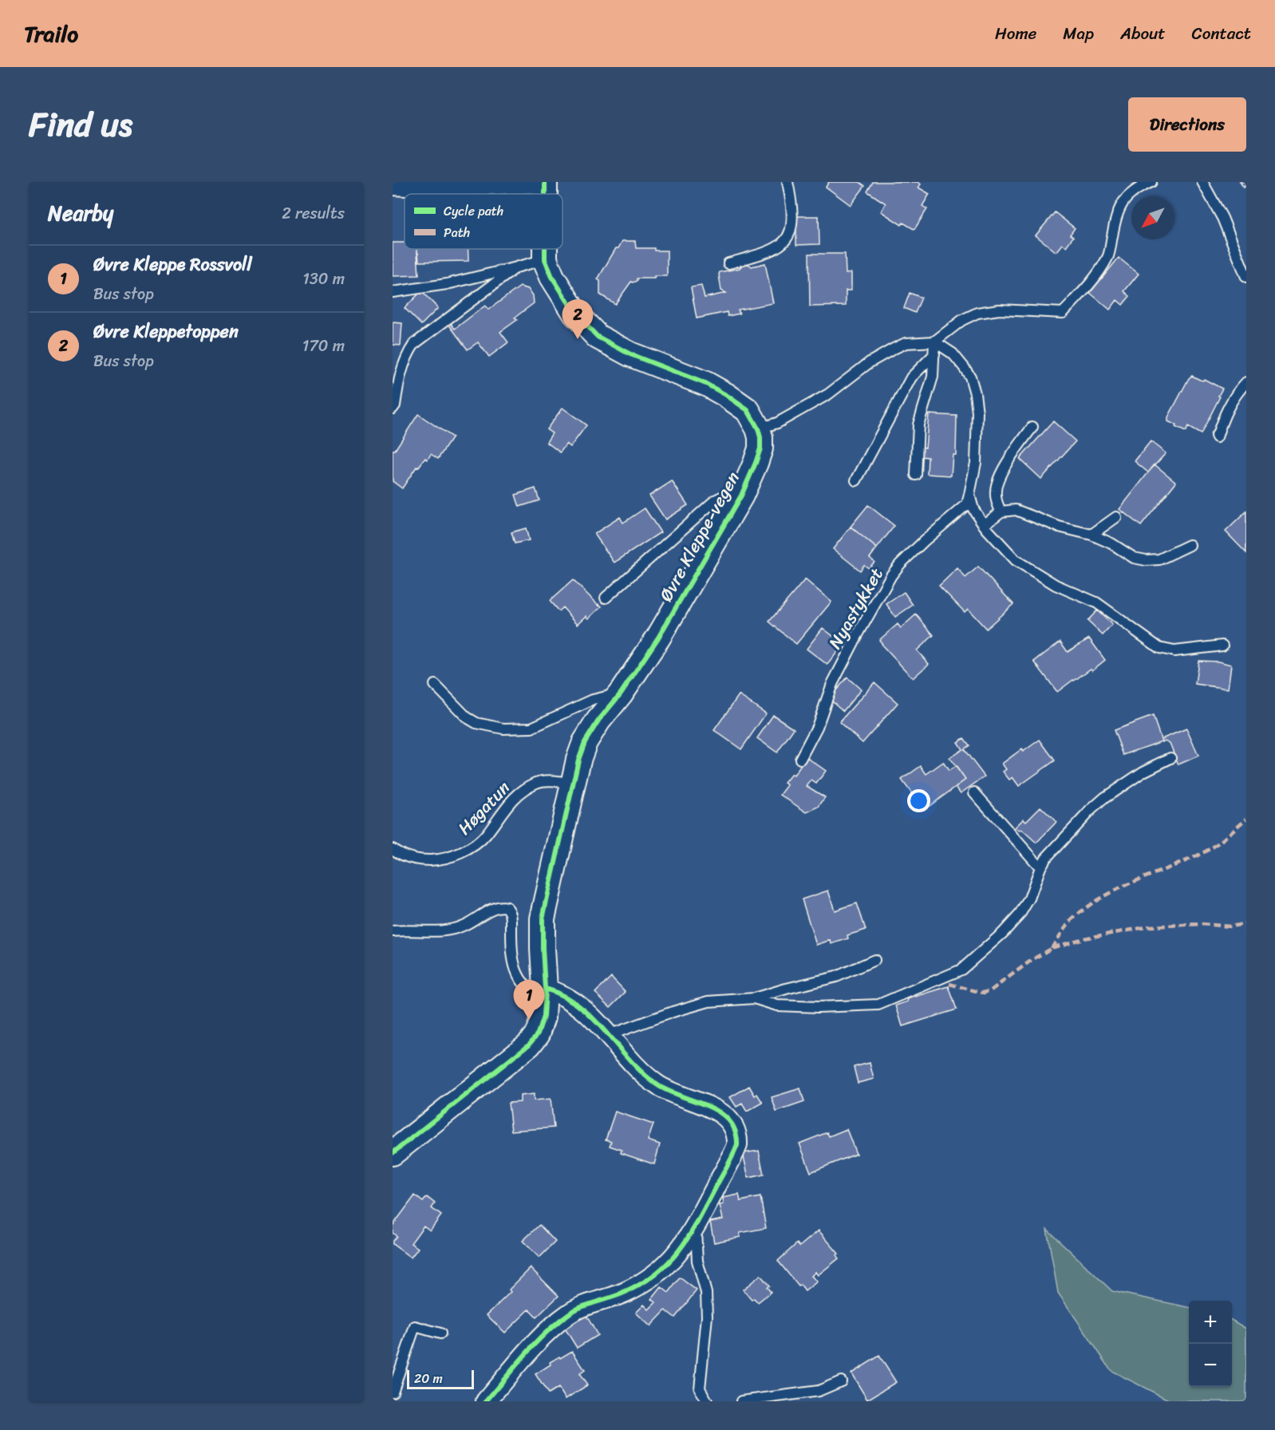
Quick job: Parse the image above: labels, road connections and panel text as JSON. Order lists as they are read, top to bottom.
{
  "streets": {
    "street": ["Øvre Kleppe-vegen"],
    "lane": ["Nyastykket", "Høgatun"]
  },
  "crossings": [
    ["Øvre Kleppe-vegen", "Høgatun"]
  ],
  "legend": ["Cycle path", "Path"],
  "scale_bar": "20 m",
  "north": "bottom left",
  "page": {
    "header": "Trailo",
    "nav": [
      "Home",
      "Map",
      "About",
      "Contact"
    ],
    "title": "Find us",
    "buttons": "Directions",
    "heading": ["Nearby", "2 results"],
    "list": [
      {
        "mark": "1",
        "name": "Øvre Kleppe Rossvoll",
        "note": "Bus stop",
        "value": "130 m"
      },
      {
        "mark": "2",
        "name": "Øvre Kleppetoppen",
        "note": "Bus stop",
        "value": "170 m"
      }
    ],
    "pins": ["2", "1"],
    "map_buttons": ["+", "−"],
    "scale": "20 m"
  }
}
